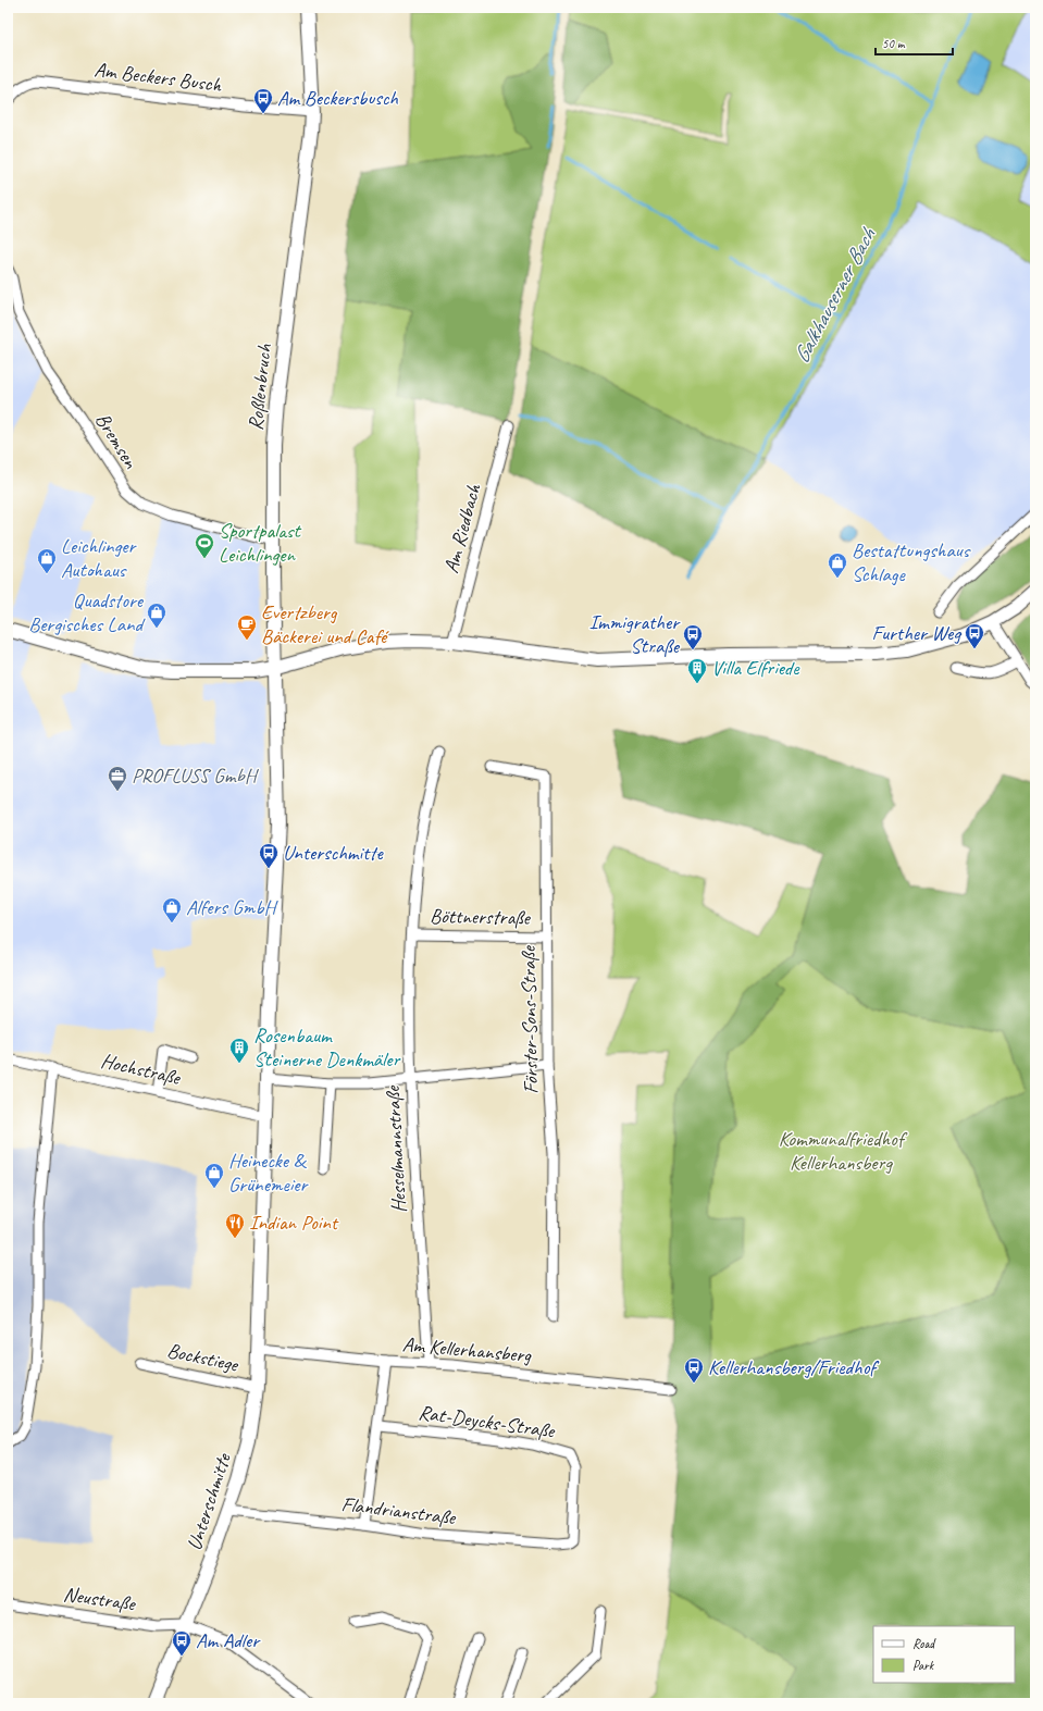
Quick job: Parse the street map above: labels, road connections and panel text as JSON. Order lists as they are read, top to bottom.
{
  "streets": {
    "main road": ["Roßlenbruch", "Unterschmitte"],
    "street": [
      "Am Beckers Busch",
      "Bremsen",
      "Am Riedbach",
      "Böttnerstraße",
      "Förster-Sons-Straße",
      "Hochstraße",
      "Hesselmannstraße",
      "Am Kellerhansberg",
      "Bockstiege",
      "Rat-Deycks-Straße",
      "Flandrianstraße",
      "Neustraße"
    ]
  },
  "crossings": [
    ["Am Beckers Busch", "Roßlenbruch"],
    ["Roßlenbruch", "Bremsen"],
    ["Böttnerstraße", "Förster-Sons-Straße"],
    ["Böttnerstraße", "Hesselmannstraße"],
    ["Hesselmannstraße", "Am Kellerhansberg"],
    ["Bockstiege", "Unterschmitte"],
    ["Rat-Deycks-Straße", "Flandrianstraße"],
    ["Unterschmitte", "Flandrianstraße"],
    ["Unterschmitte", "Neustraße"]
  ],
  "water": ["Galkhauserner Bach"],
  "parks": ["Kommunalfriedhof Kellerhansberg"],
  "places": {
    "bus stop": [
      "Am Beckersbusch",
      "Further Weg",
      "Immigrather Straße",
      "Unterschmitte",
      "Kellerhansberg/Friedhof",
      "Am Adler"
    ],
    "sports": ["Sportpalast Leichlingen"],
    "shop": [
      "Leichlinger Autohaus",
      "Bestattungshaus Schlage",
      "Quadstore Bergisches Land",
      "Alfers GmbH",
      "Heinecke & Grünemeier"
    ],
    "cafe": ["Evertzberg Bäckerei und Café"],
    "building": ["Villa Elfriede", "Rosenbaum Steinerne Denkmäler"],
    "office": ["PROFLUSS GmbH"],
    "restaurant": ["Indian Point"]
  },
  "legend": ["Road", "Park"],
  "scale_bar": "50 m"
}
